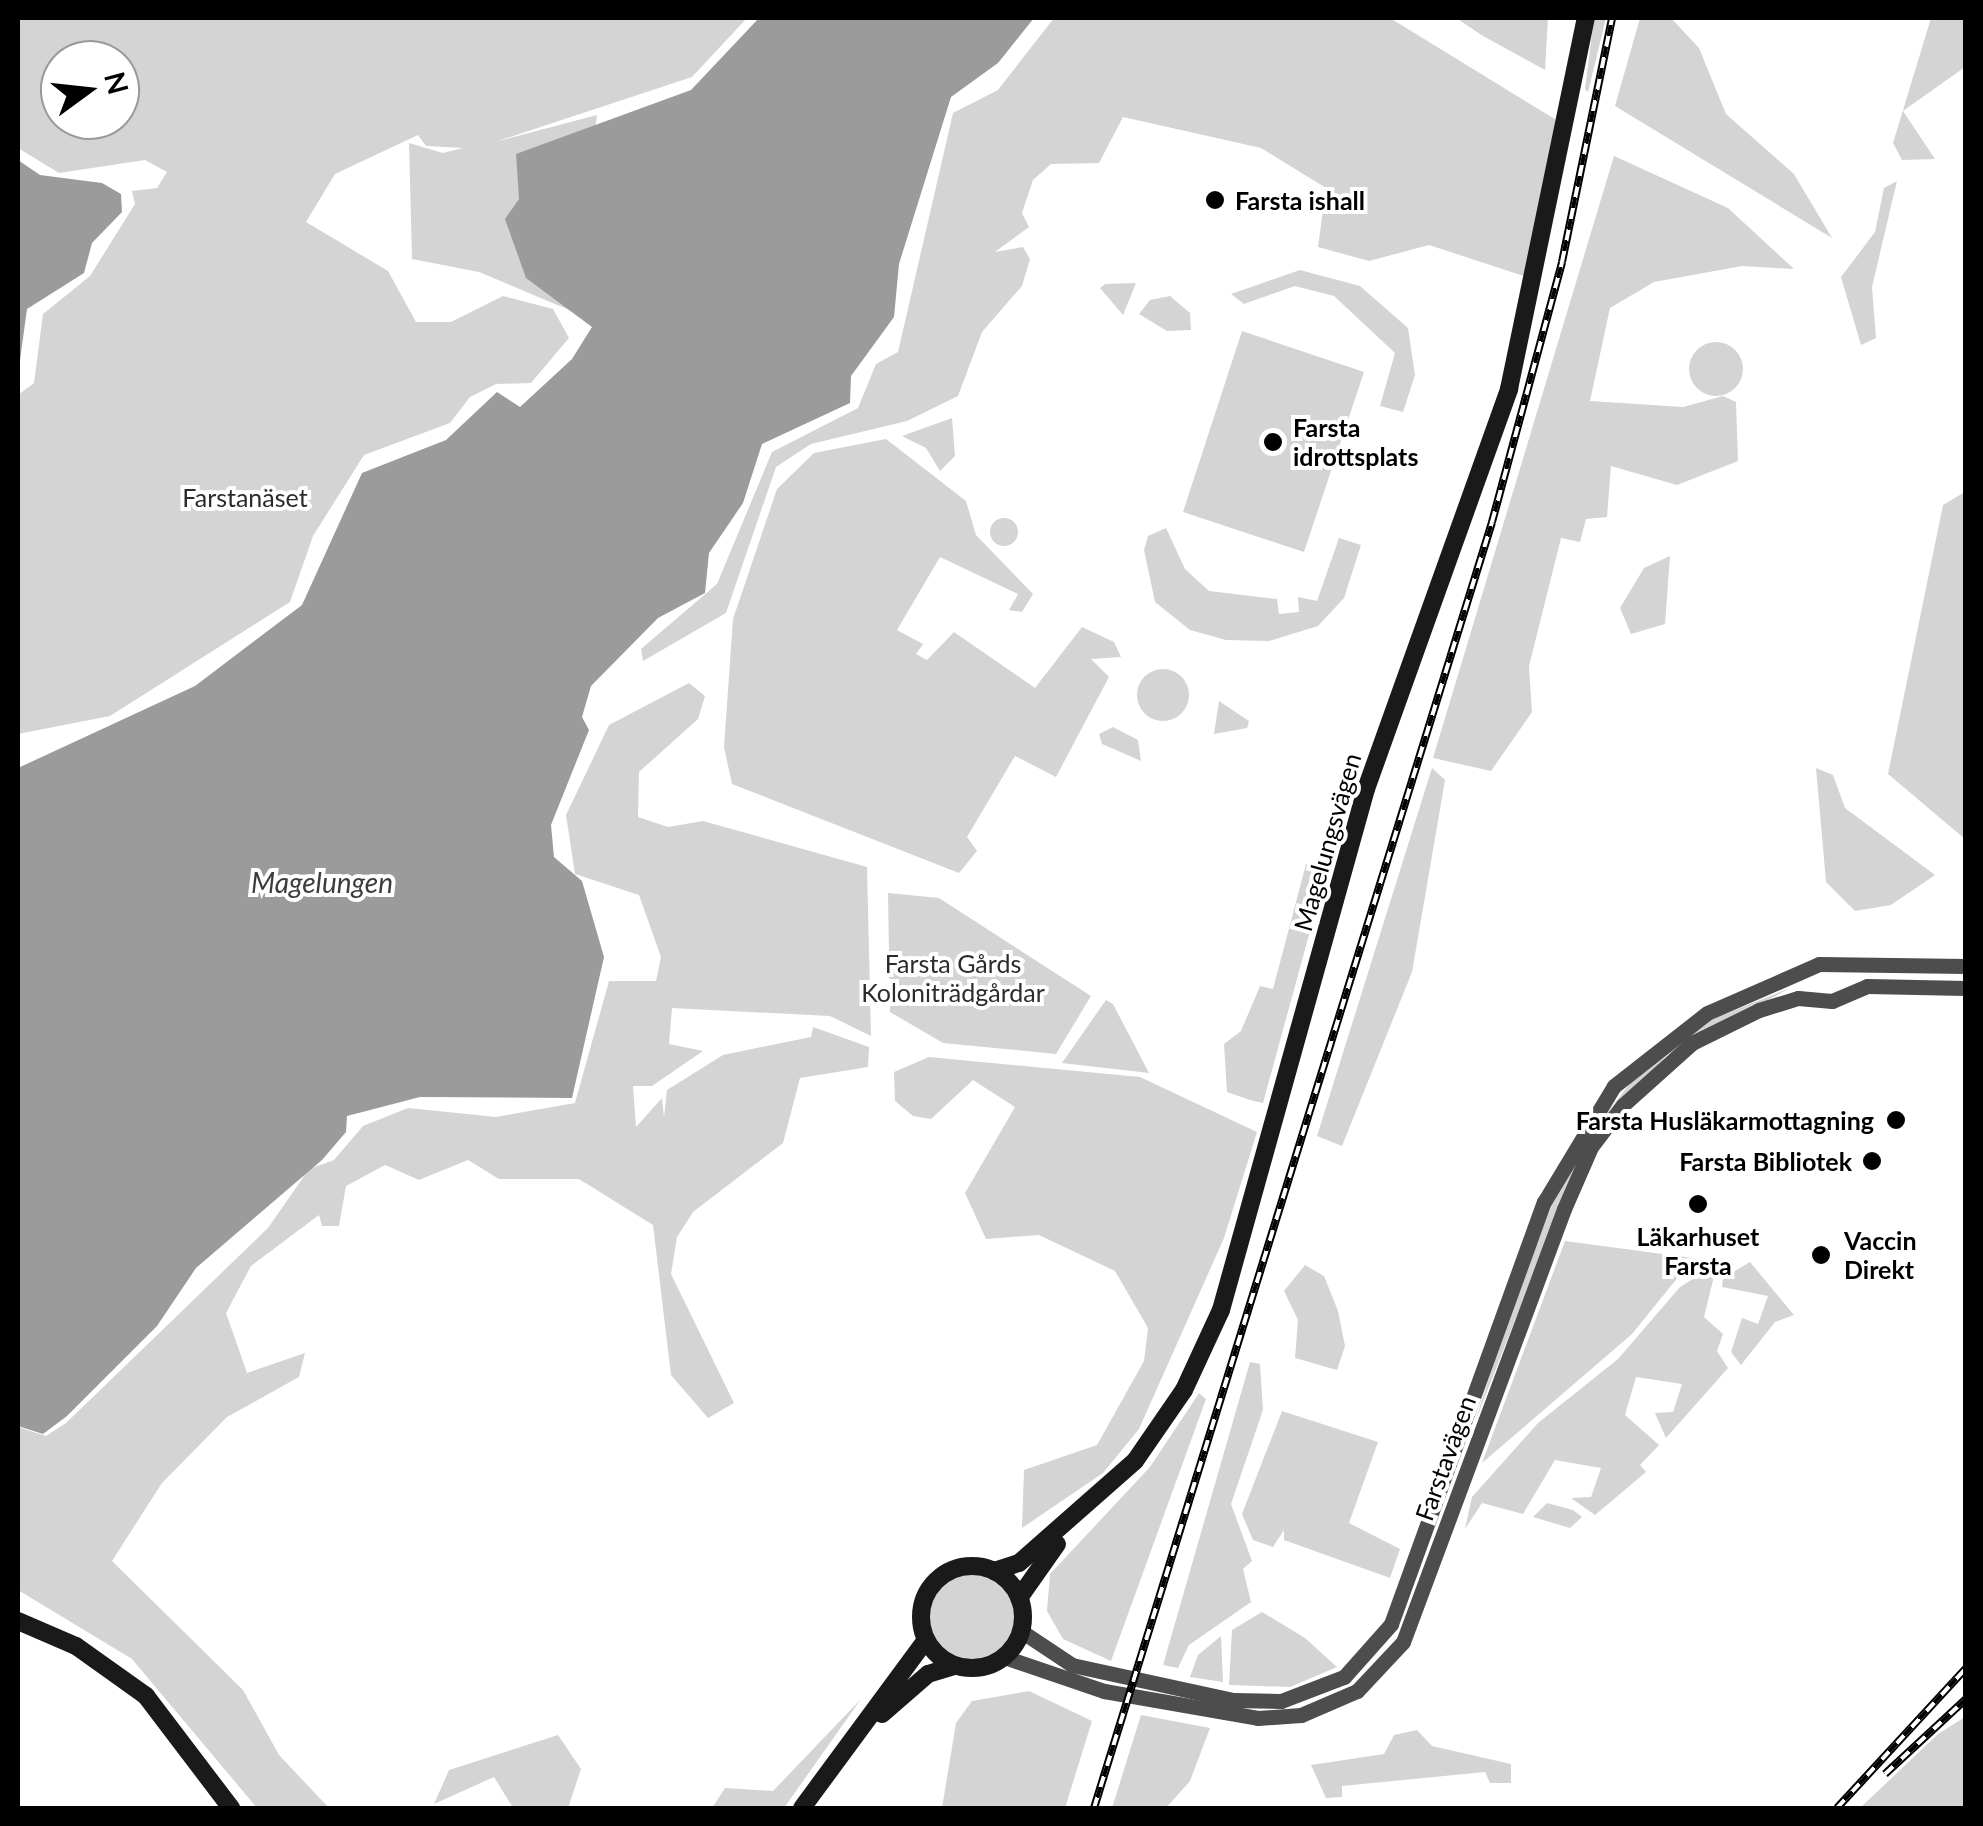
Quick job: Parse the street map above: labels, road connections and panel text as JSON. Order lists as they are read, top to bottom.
{
  "streets": {
    "main road": ["Magelungsvägen"],
    "street": ["Farstavägen"]
  },
  "crossings": [
    ["Magelungsvägen", "Farstavägen"]
  ],
  "water": ["Magelungen"],
  "parks": ["Farstanäset", "Farsta Gårds Koloniträdgårdar"],
  "places": [
    "Farsta ishall",
    "Farsta idrottsplats",
    "Farsta Husläkarmottagning",
    "Farsta Bibliotek",
    "Läkarhuset Farsta",
    "Vaccin Direkt"
  ],
  "north": "right"
}
